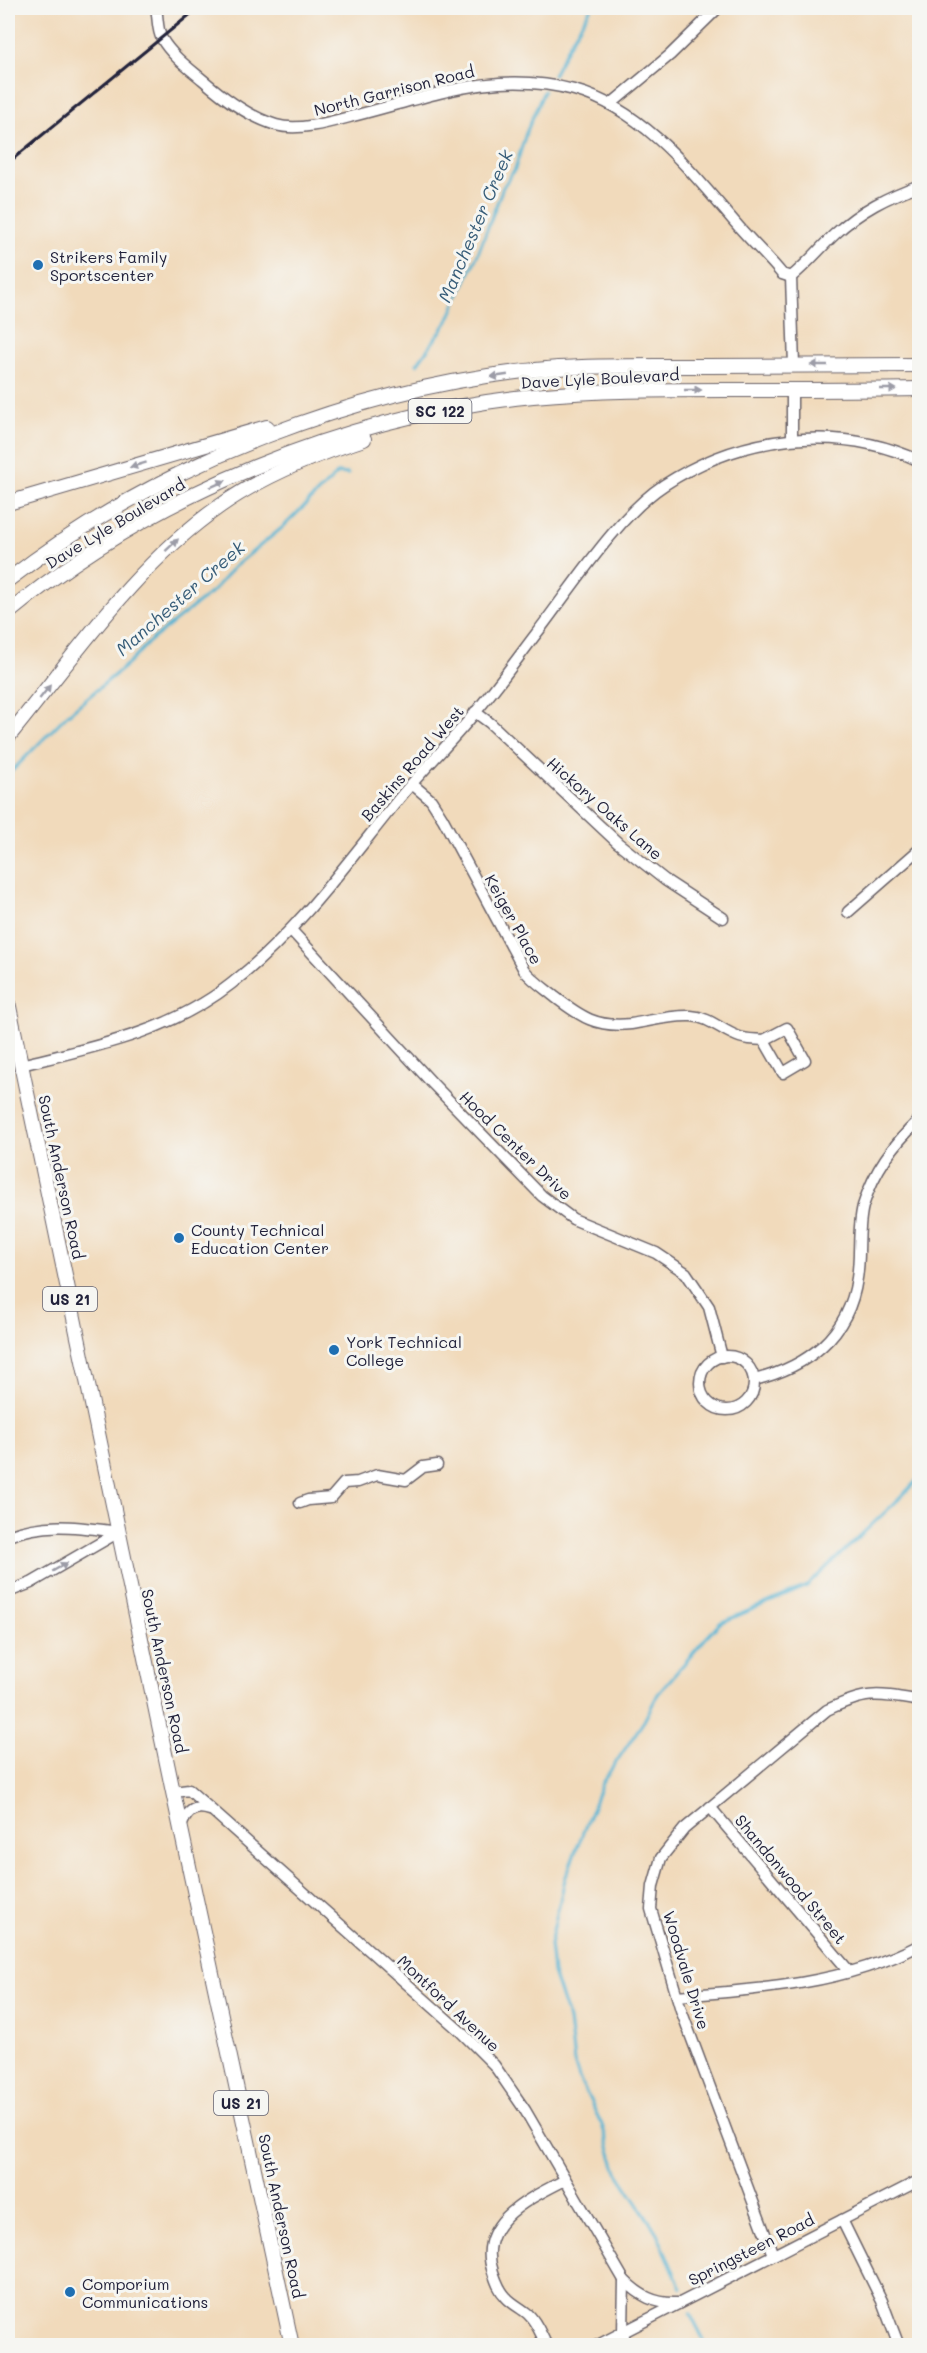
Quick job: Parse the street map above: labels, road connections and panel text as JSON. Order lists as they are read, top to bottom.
{
  "streets": {
    "main road": [
      "Dave Lyle Boulevard",
      "SC 122",
      "South Anderson Road",
      "US 21"
    ],
    "street": [
      "North Garrison Road",
      "Baskins Road West",
      "Hickory Oaks Lane",
      "Keiger Place",
      "Hood Center Drive",
      "Shandonwood Street",
      "Woodvale Drive",
      "Montford Avenue",
      "Springsteen Road"
    ]
  },
  "crossings": [
    ["Baskins Road West", "Hickory Oaks Lane"],
    ["Baskins Road West", "Keiger Place"],
    ["Baskins Road West", "Hood Center Drive"],
    ["Baskins Road West", "South Anderson Road"],
    ["South Anderson Road", "Montford Avenue"],
    ["Shandonwood Street", "Woodvale Drive"],
    ["Woodvale Drive", "Springsteen Road"],
    ["Montford Avenue", "Springsteen Road"]
  ],
  "water": ["Manchester Creek"],
  "places": [
    "Strikers Family Sportscenter",
    "County Technical Education Center",
    "York Technical College",
    "Comporium Communications"
  ]
}
